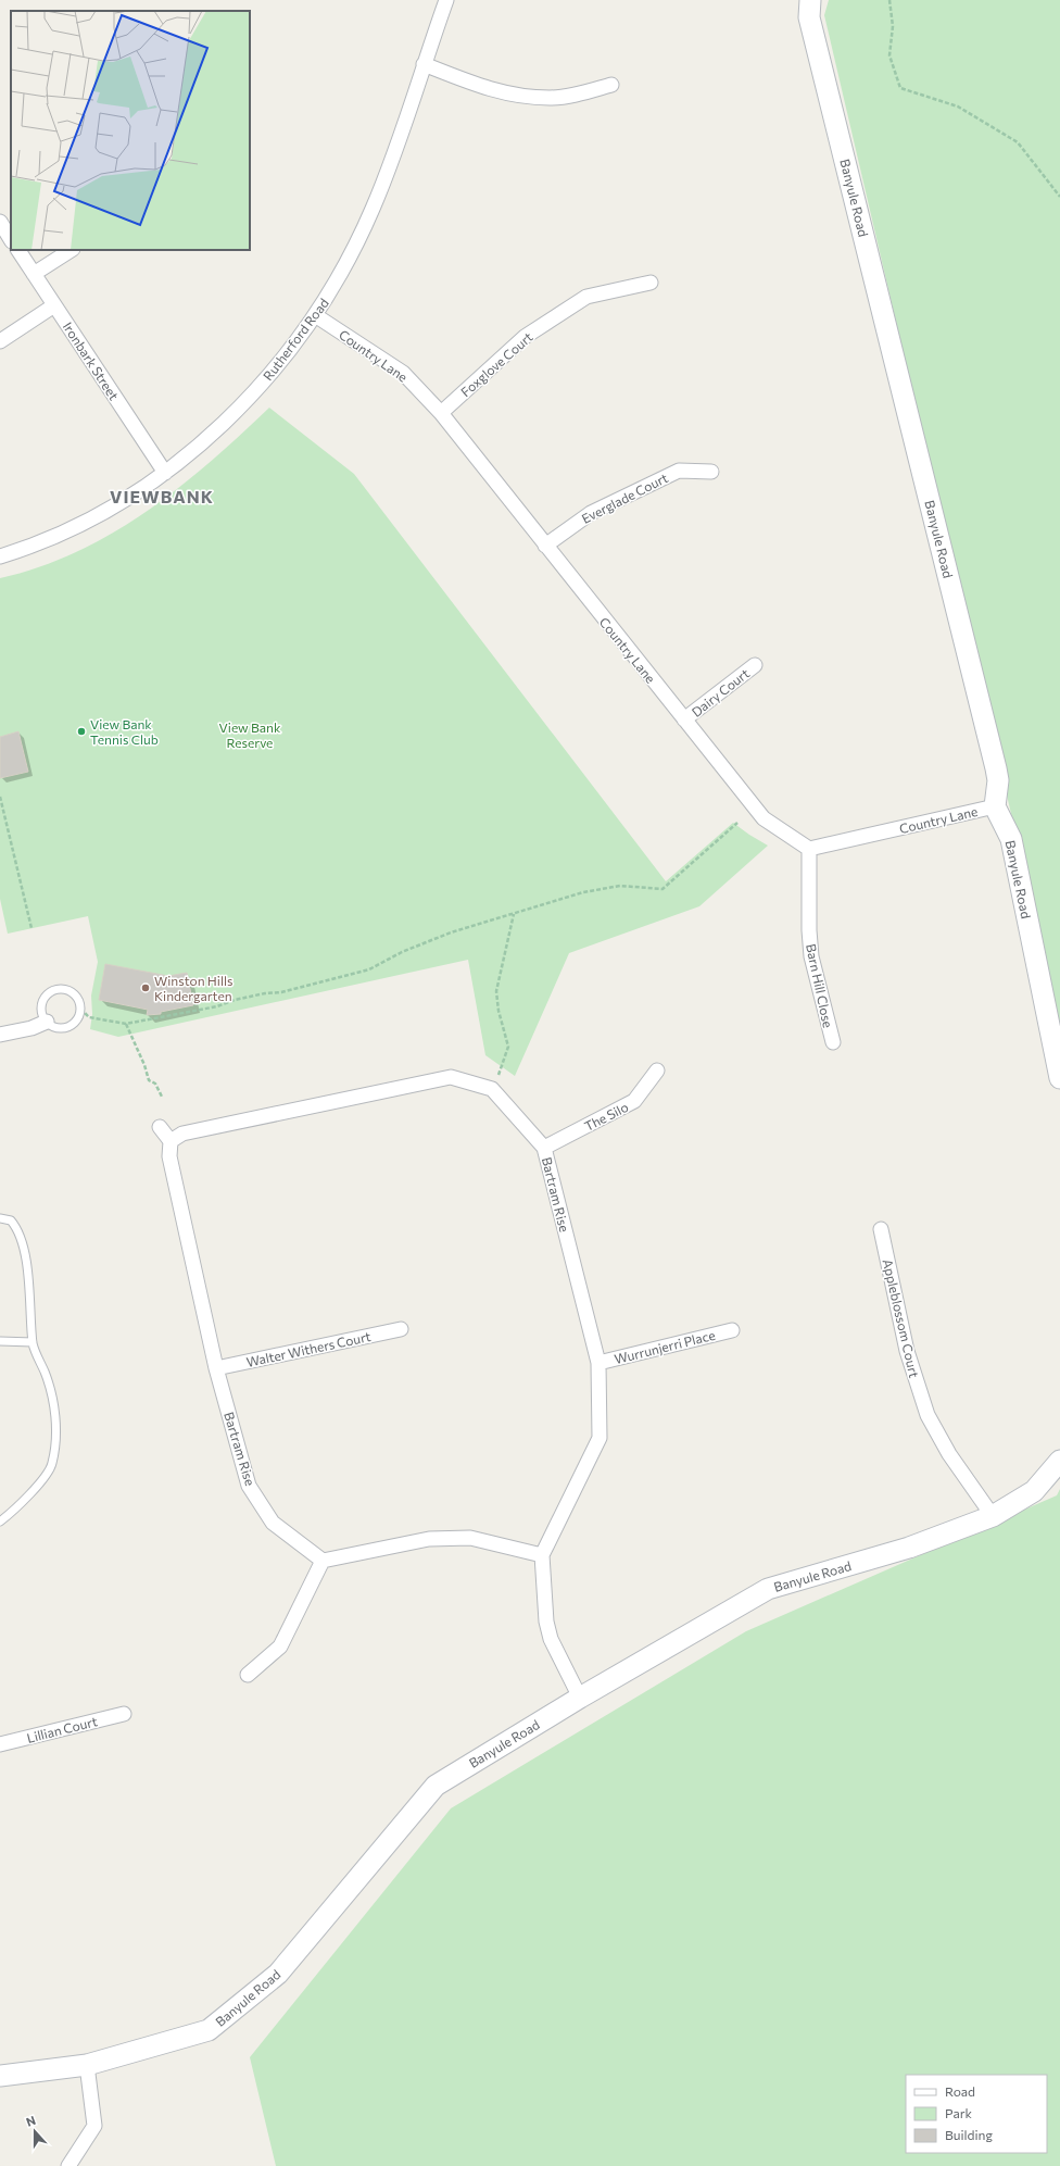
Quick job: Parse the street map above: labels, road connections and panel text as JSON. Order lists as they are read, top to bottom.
{
  "streets": {
    "street": [
      "Banyule Road",
      "Rutherford Road",
      "Country Lane",
      "Ironbark Street",
      "Foxglove Court",
      "Everglade Court",
      "Dairy Court",
      "Barn Hill Close",
      "The Silo",
      "Bartram Rise",
      "Appleblossom Court",
      "Wurrunjerri Place",
      "Walter Withers Court",
      "Lillian Court"
    ]
  },
  "crossings": [
    ["Banyule Road", "Country Lane"],
    ["Banyule Road", "Bartram Rise"],
    ["Banyule Road", "Appleblossom Court"],
    ["Rutherford Road", "Country Lane"],
    ["Rutherford Road", "Ironbark Street"],
    ["Country Lane", "Foxglove Court"],
    ["Country Lane", "Everglade Court"],
    ["Country Lane", "Dairy Court"],
    ["Country Lane", "Barn Hill Close"],
    ["The Silo", "Bartram Rise"],
    ["Bartram Rise", "Wurrunjerri Place"],
    ["Bartram Rise", "Walter Withers Court"]
  ],
  "districts": ["VIEWBANK"],
  "parks": ["View Bank Reserve"],
  "places": ["View Bank Tennis Club", "Winston Hills Kindergarten"],
  "legend": ["Road", "Park", "Building"],
  "north": "top"
}
